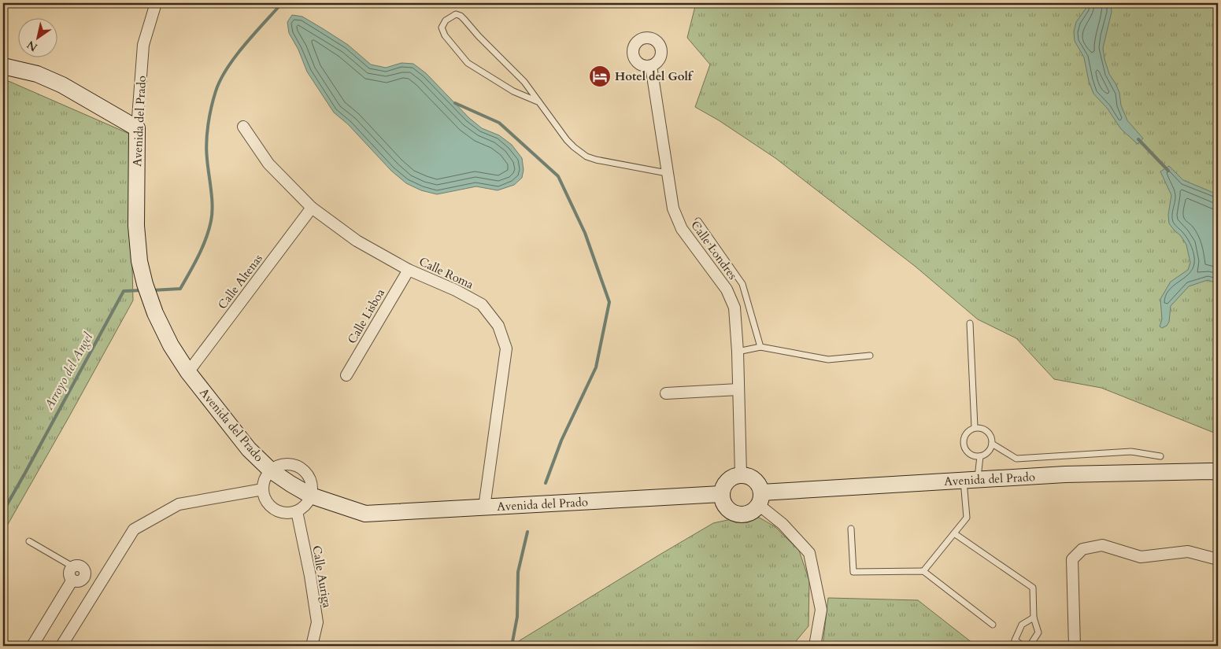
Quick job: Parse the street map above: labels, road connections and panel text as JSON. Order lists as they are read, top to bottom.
{
  "streets": {
    "street": [
      "Avenida del Prado",
      "Calle Londres",
      "Calle Roma",
      "Calle Altenas",
      "Calle Lisboa",
      "Calle Auriga"
    ]
  },
  "crossings": [
    ["Avenida del Prado", "Calle Londres"],
    ["Avenida del Prado", "Calle Roma"],
    ["Avenida del Prado", "Calle Altenas"],
    ["Calle Roma", "Calle Altenas"],
    ["Calle Roma", "Calle Lisboa"]
  ],
  "water": ["Arroyo del Angel"],
  "places": {
    "hotel": ["Hotel del Golf"]
  },
  "north": "bottom left"
}
